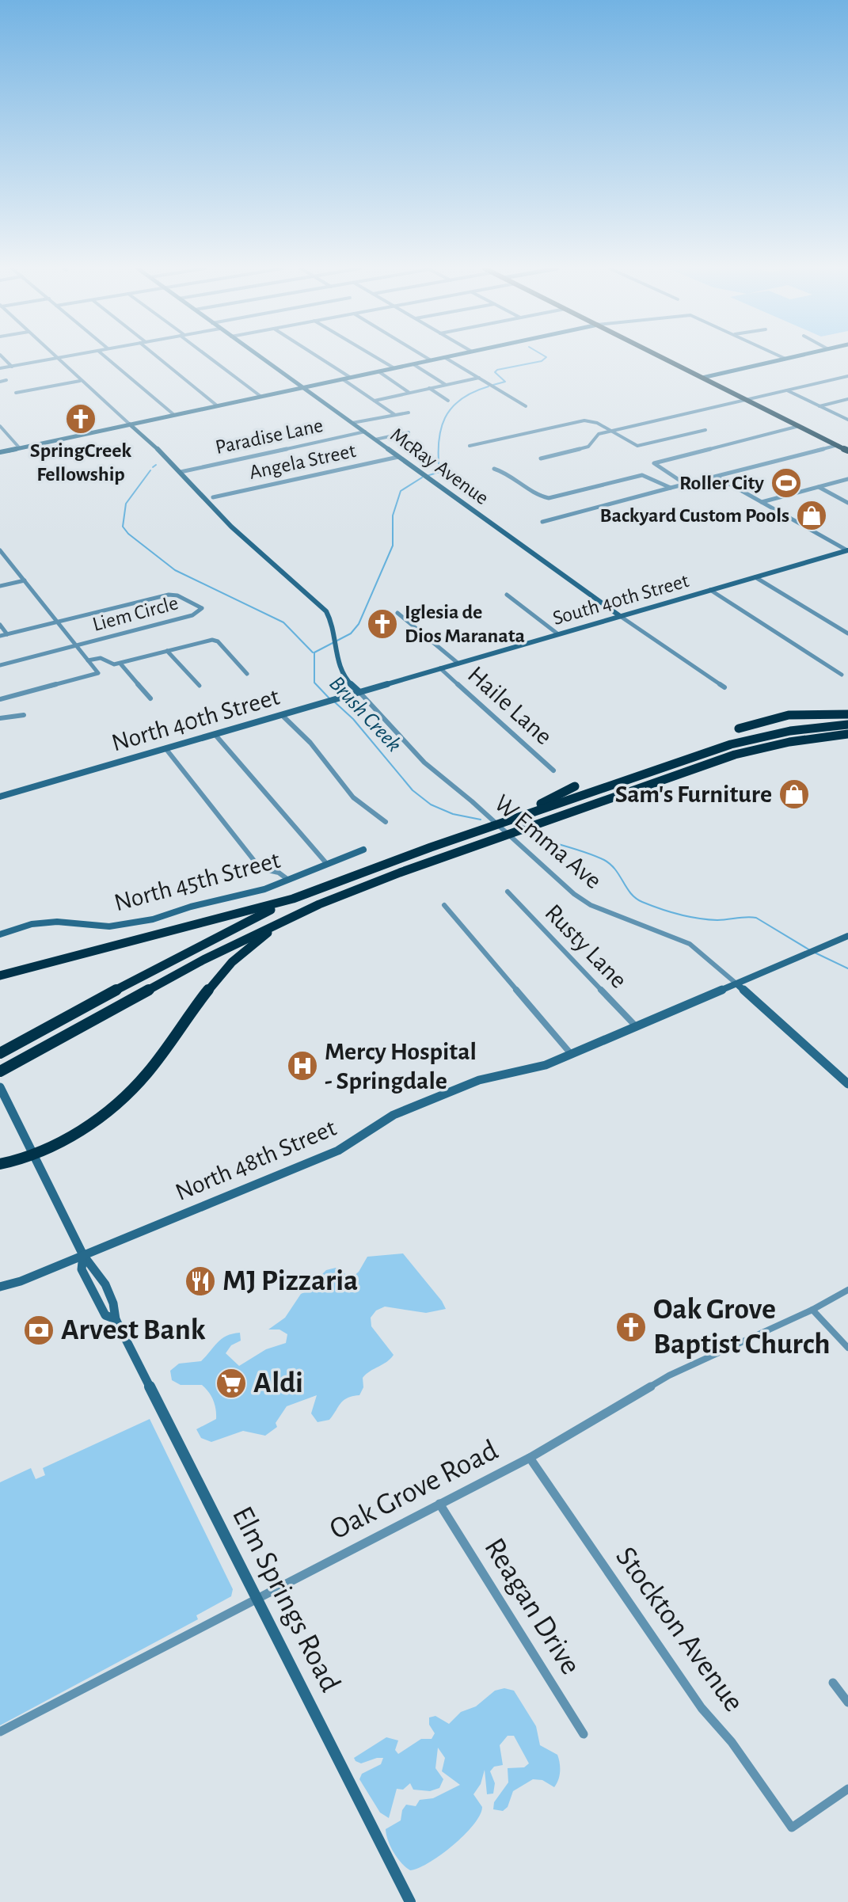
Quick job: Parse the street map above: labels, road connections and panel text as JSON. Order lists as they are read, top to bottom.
{
  "streets": {
    "street": [
      "Paradise Lane",
      "Angela Street",
      "McRay Avenue",
      "South 40th Street",
      "Liem Circle",
      "Haile Lane",
      "North 40th Street",
      "W Emma Ave",
      "North 45th Street",
      "Rusty Lane",
      "North 48th Street",
      "Oak Grove Road",
      "Elm Springs Road",
      "Reagan Drive",
      "Stockton Avenue"
    ]
  },
  "crossings": [
    ["Paradise Lane", "McRay Avenue"],
    ["Angela Street", "McRay Avenue"],
    ["McRay Avenue", "South 40th Street"],
    ["South 40th Street", "Haile Lane"],
    ["South 40th Street", "North 40th Street"],
    ["North 40th Street", "W Emma Ave"],
    ["W Emma Ave", "North 48th Street"],
    ["Rusty Lane", "North 48th Street"],
    ["North 48th Street", "Elm Springs Road"],
    ["Oak Grove Road", "Elm Springs Road"],
    ["Oak Grove Road", "Reagan Drive"],
    ["Oak Grove Road", "Stockton Avenue"]
  ],
  "water": ["Brush Creek"],
  "places": {
    "church": ["SpringCreek Fellowship", "Iglesia de Dios Maranata", "Oak Grove Baptist Church"],
    "sports": ["Roller City"],
    "shop": ["Backyard Custom Pools", "Sam's Furniture"],
    "hospital": ["Mercy Hospital - Springdale"],
    "restaurant": ["MJ Pizzaria"],
    "bank": ["Arvest Bank"],
    "supermarket": ["Aldi"]
  }
}
